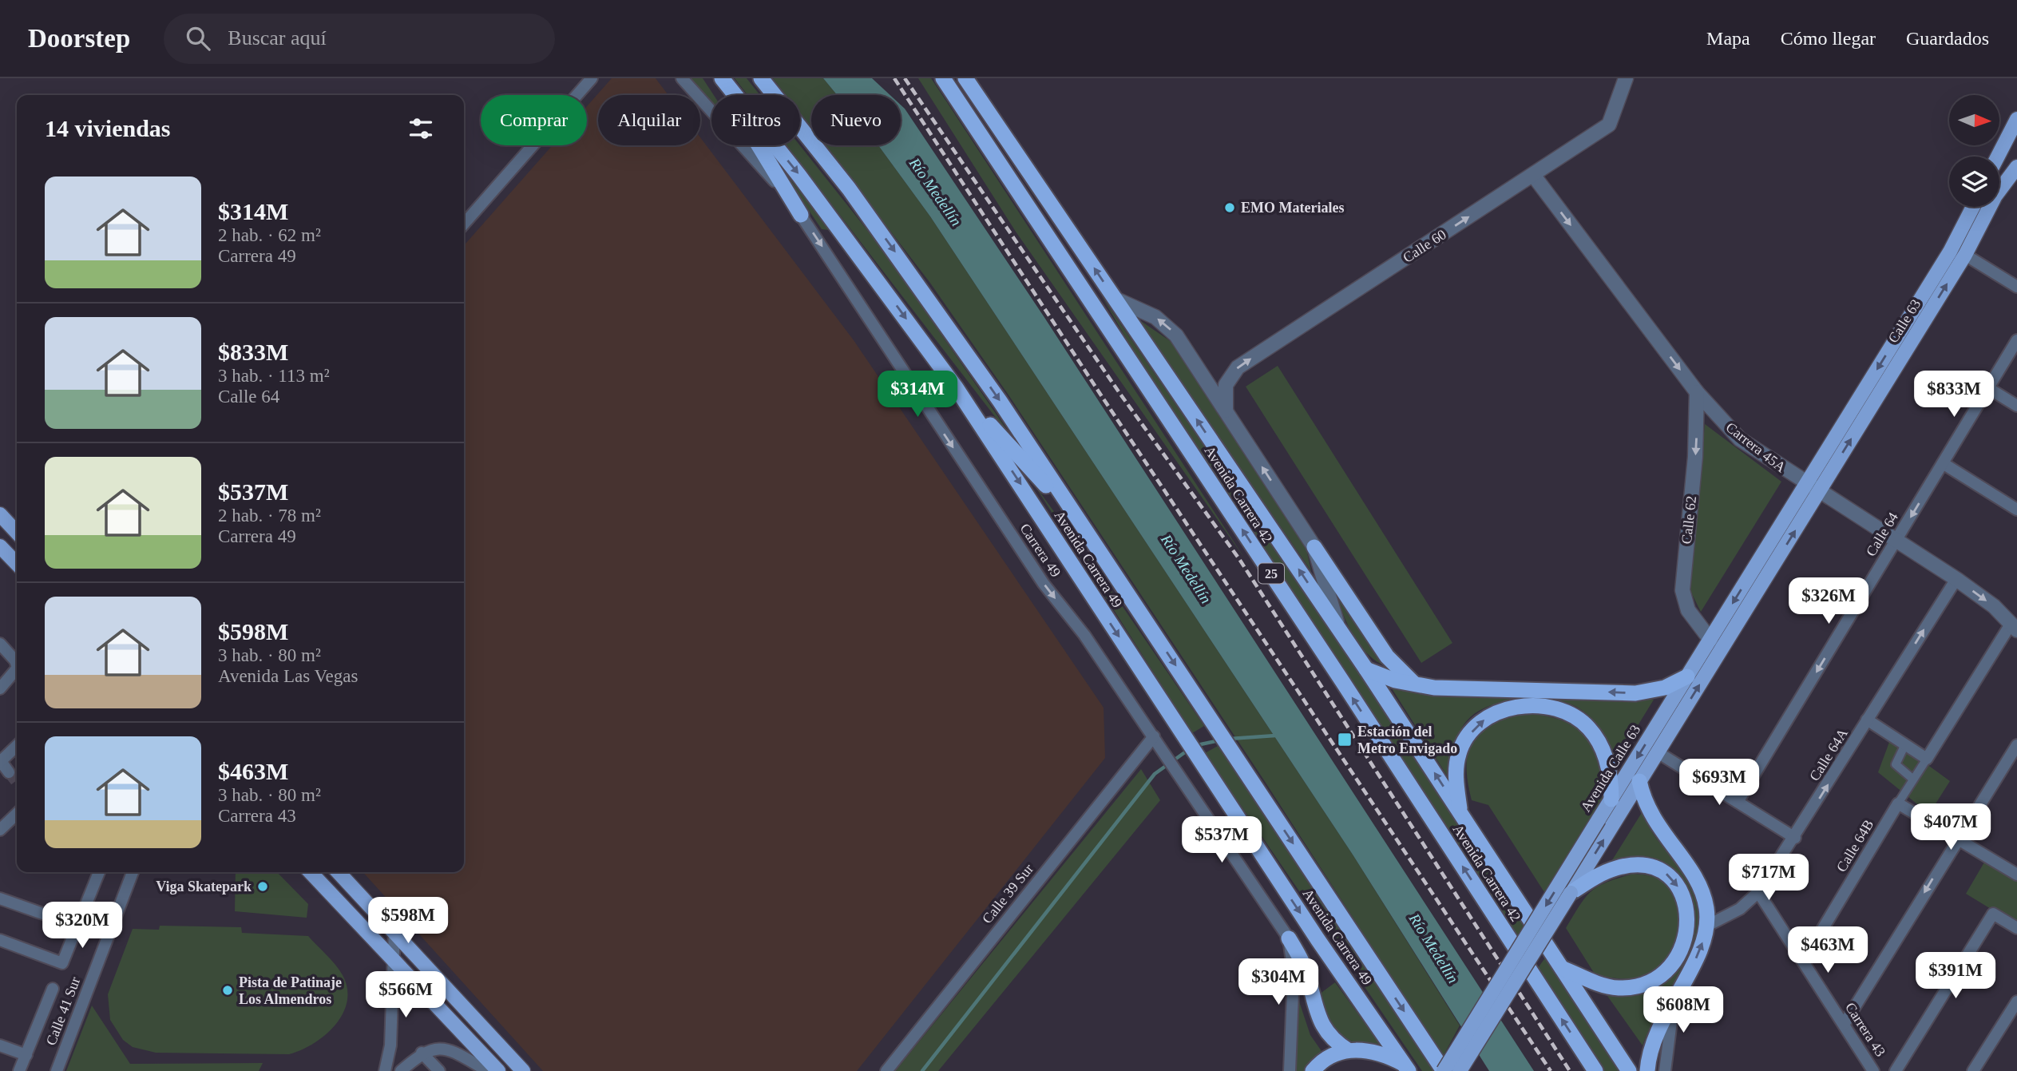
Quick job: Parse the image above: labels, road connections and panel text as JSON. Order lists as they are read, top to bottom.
{
  "streets": {
    "highway": ["Avenida Carrera 42", "Avenida Carrera 49", "25"],
    "main road": ["Calle 63", "Avenida Calle 63"],
    "street": [
      "Calle 60",
      "Carrera 45A",
      "Calle 62",
      "Calle 64",
      "Carrera 49",
      "Calle 64A",
      "Calle 64B",
      "Calle 39 Sur",
      "Calle 41 Sur",
      "Carrera 43"
    ]
  },
  "crossings": [
    ["Calle 60", "Carrera 45A"],
    ["Calle 60", "Avenida Carrera 42"],
    ["Calle 63", "Carrera 45A"],
    ["Calle 63", "Avenida Calle 63"],
    ["Carrera 45A", "Calle 62"],
    ["Carrera 45A", "Calle 64"],
    ["Carrera 45A", "Calle 64A"],
    ["Carrera 45A", "Avenida Calle 63"],
    ["Calle 62", "Avenida Calle 63"],
    ["Carrera 49", "Calle 39 Sur"],
    ["Avenida Carrera 49", "Avenida Calle 63"],
    ["Calle 64A", "Carrera 43"],
    ["Calle 64B", "Carrera 43"]
  ],
  "one_way": [
    "Calle 60",
    "Carrera 45A",
    "Avenida Carrera 42",
    "Calle 62",
    "Calle 64",
    "Carrera 49",
    "Avenida Carrera 49"
  ],
  "water": ["Río Medellín"],
  "places": {
    "other": ["EMO Materiales", "Viga Skatepark", "Pista de Patinaje Los Almendros"],
    "transit": ["Estación del Metro Envigado"]
  },
  "north": "right",
  "page": {
    "header": "Doorstep",
    "search": "Buscar aquí",
    "nav": ["Mapa", "Cómo llegar", "Guardados"],
    "chip": [
      "Comprar",
      "Alquilar",
      "Filtros",
      "Nuevo"
    ],
    "heading": "14 viviendas",
    "list": [
      {
        "name": "$314M",
        "note": "2 hab. · 62 m² · Carrera 49"
      },
      {
        "name": "$833M",
        "note": "3 hab. · 113 m² · Calle 64"
      },
      {
        "name": "$537M",
        "note": "2 hab. · 78 m² · Carrera 49"
      },
      {
        "name": "$598M",
        "note": "3 hab. · 80 m² · Avenida Las Vegas"
      },
      {
        "name": "$463M",
        "note": "3 hab. · 80 m² · Carrera 43"
      }
    ],
    "price": [
      "$314M",
      "$833M",
      "$326M",
      "$693M",
      "$407M",
      "$537M",
      "$717M",
      "$598M",
      "$320M",
      "$463M",
      "$391M",
      "$304M",
      "$566M",
      "$608M"
    ]
  }
}
